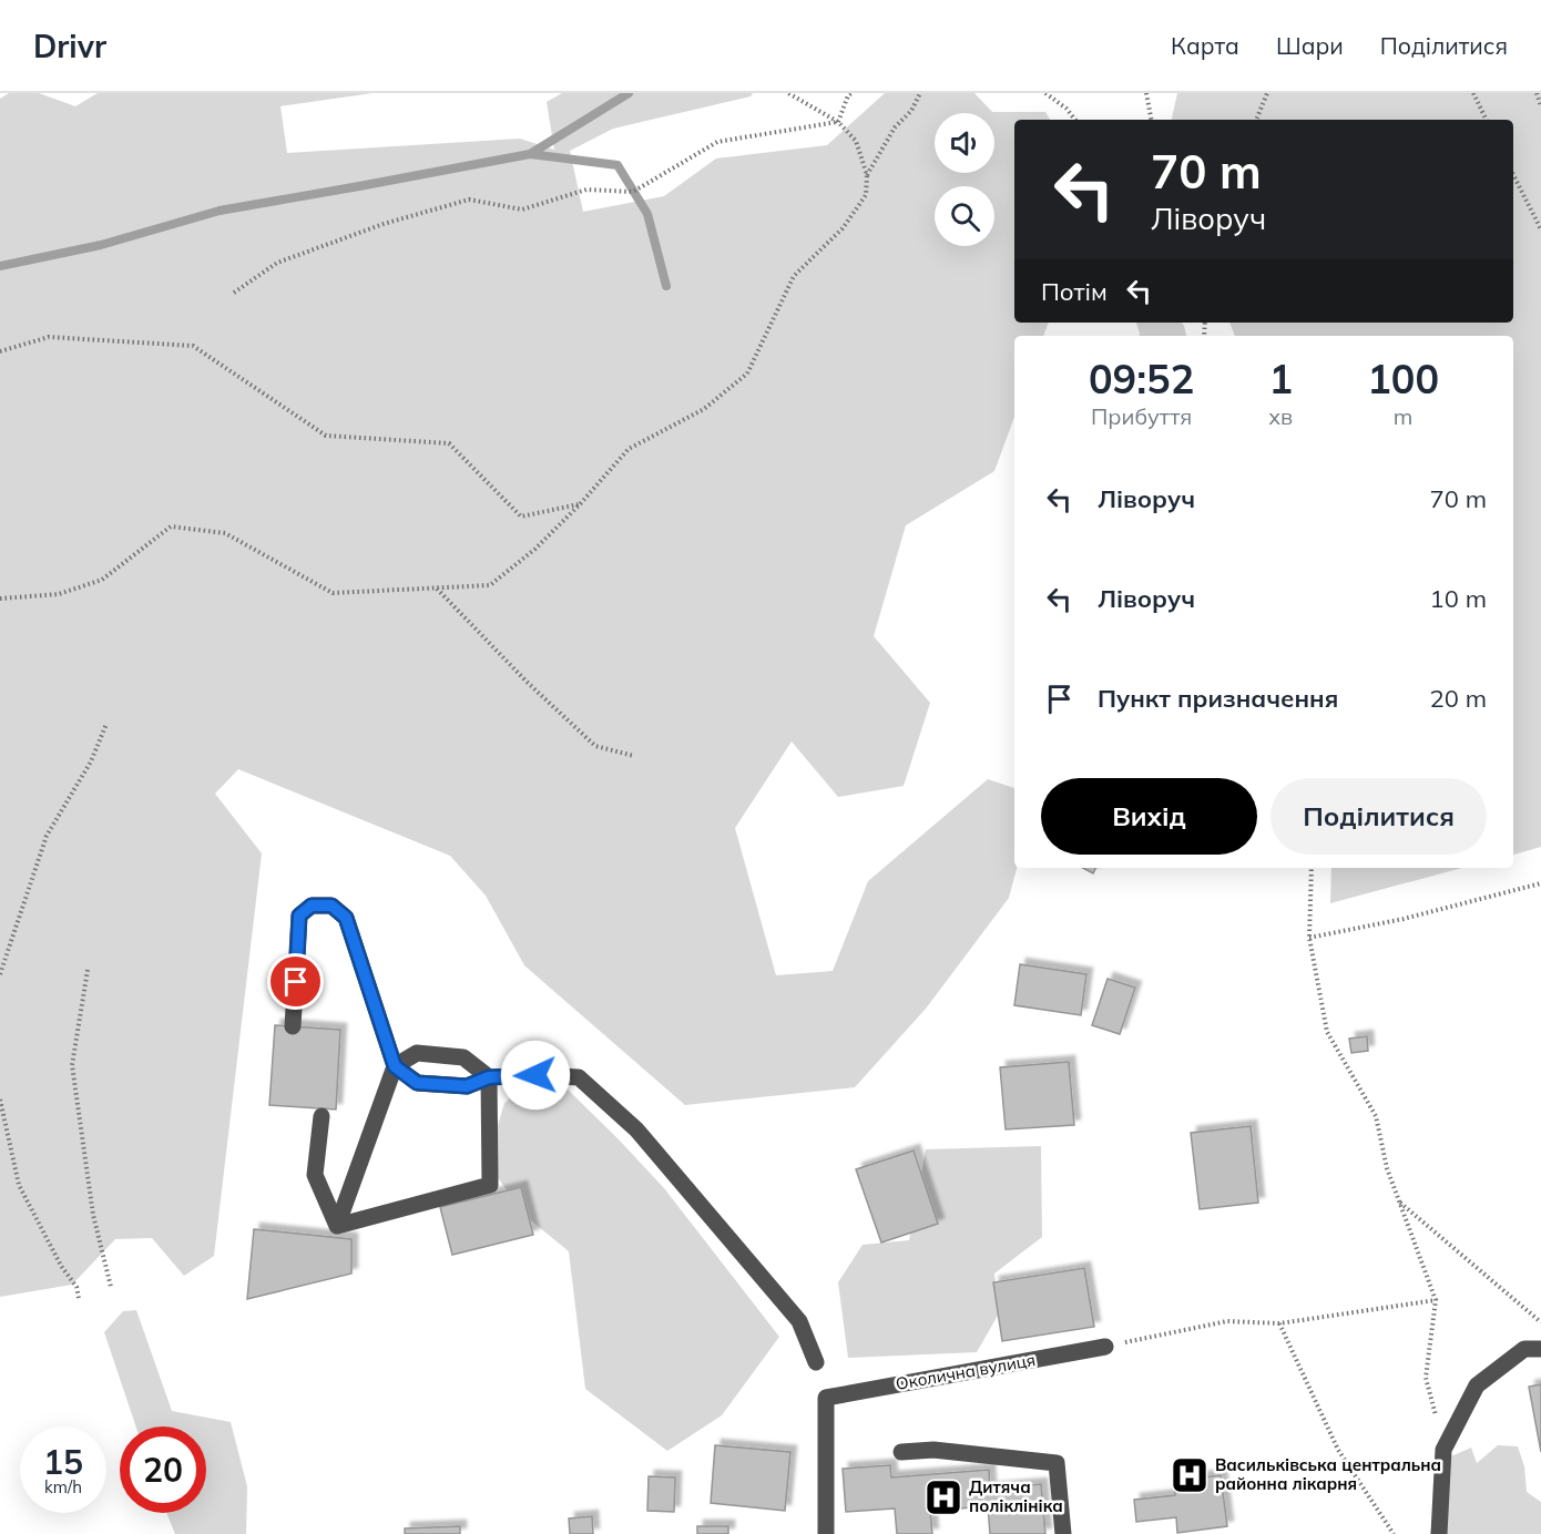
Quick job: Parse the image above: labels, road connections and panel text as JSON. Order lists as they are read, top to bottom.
{
  "streets": {
    "street": ["Околична вулиця"]
  },
  "places": {
    "hospital": ["Васильківська центральна районна лікарня", "Дитяча поліклініка"]
  },
  "page": {
    "header": "Drivr",
    "nav": ["Карта", "Шари", "Поділитися"],
    "turn": ["70 m", "Ліворуч"],
    "then": "Потім",
    "eta": [
      "09:52",
      "Прибуття",
      "1",
      "хв",
      "100",
      "m"
    ],
    "list": [
      {
        "name": "Ліворуч",
        "value": "70 m"
      },
      {
        "name": "Ліворуч",
        "value": "10 m"
      },
      {
        "name": "Пункт призначення",
        "value": "20 m"
      }
    ],
    "buttons": ["Вихід", "Поділитися"],
    "speed": "15 km/h",
    "limit": "20"
  }
}
